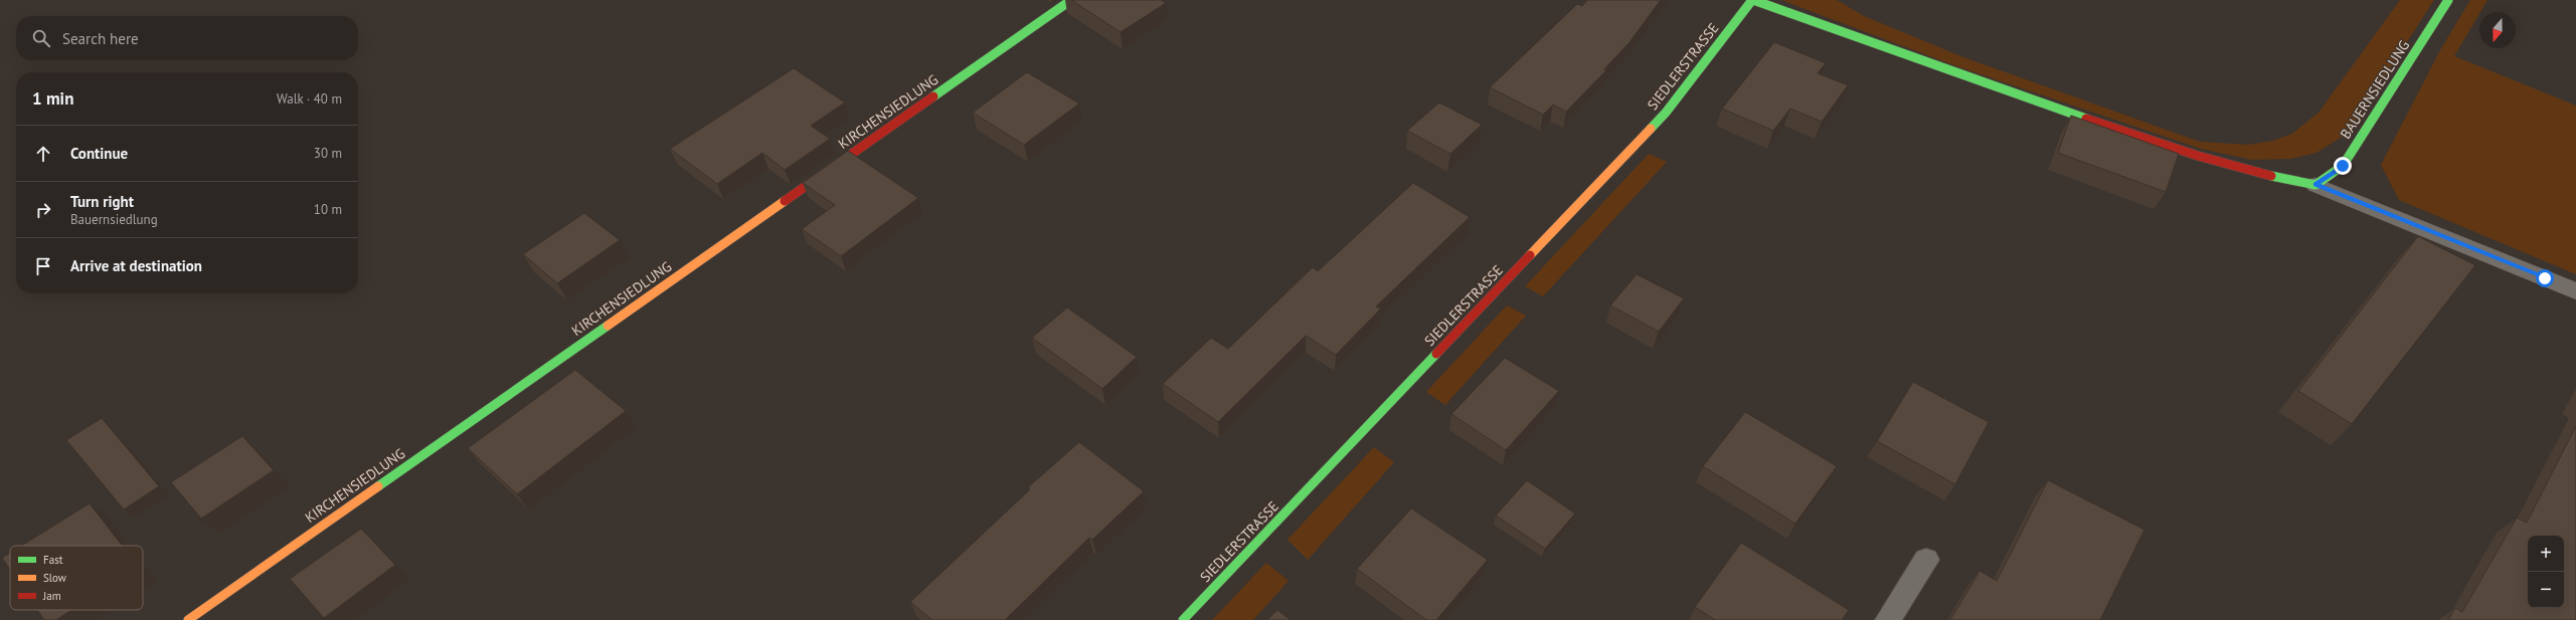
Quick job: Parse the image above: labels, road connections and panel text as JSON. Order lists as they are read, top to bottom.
{
  "streets": {
    "street": ["SIEDLERSTRASSE", "BAUERNSIEDLUNG", "KIRCHENSIEDLUNG"]
  },
  "legend": ["Fast", "Slow", "Jam"],
  "north": "bottom",
  "page": {
    "search": "Search here",
    "heading": ["1 min", "Walk · 40 m"],
    "list": [
      ["Continue", "30 m"],
      ["Turn right", "Bauernsiedlung", "10 m"],
      "Arrive at destination"
    ],
    "map_buttons": ["+", "−"]
  }
}
